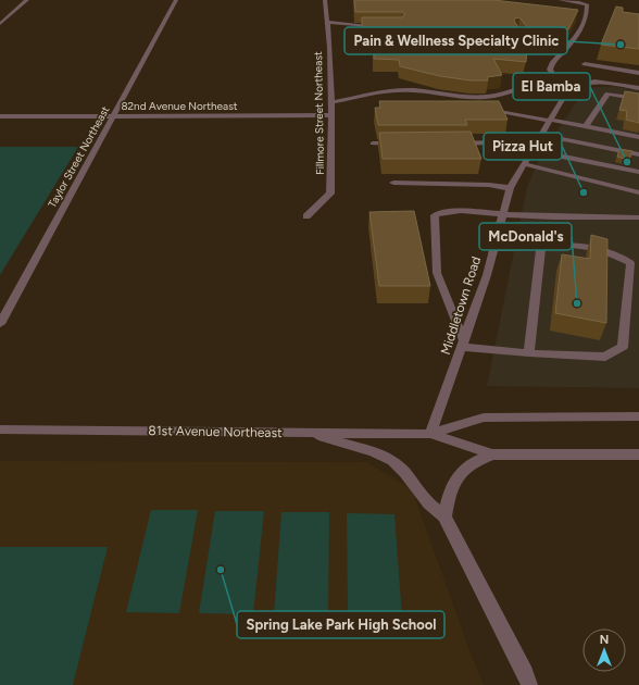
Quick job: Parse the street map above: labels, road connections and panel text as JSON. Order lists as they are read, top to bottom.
{
  "streets": {
    "street": [
      "82nd Avenue Northeast",
      "Fillmore Street Northeast",
      "Taylor Street Northeast",
      "Middletown Road",
      "81st Avenue Northeast"
    ]
  },
  "crossings": [
    ["82nd Avenue Northeast", "Fillmore Street Northeast"],
    ["82nd Avenue Northeast", "Taylor Street Northeast"],
    ["Middletown Road", "81st Avenue Northeast"]
  ],
  "places": [
    "Pain & Wellness Specialty Clinic",
    "El Bamba",
    "Pizza Hut",
    "McDonald's",
    "Spring Lake Park High School"
  ],
  "north": "top"
}
